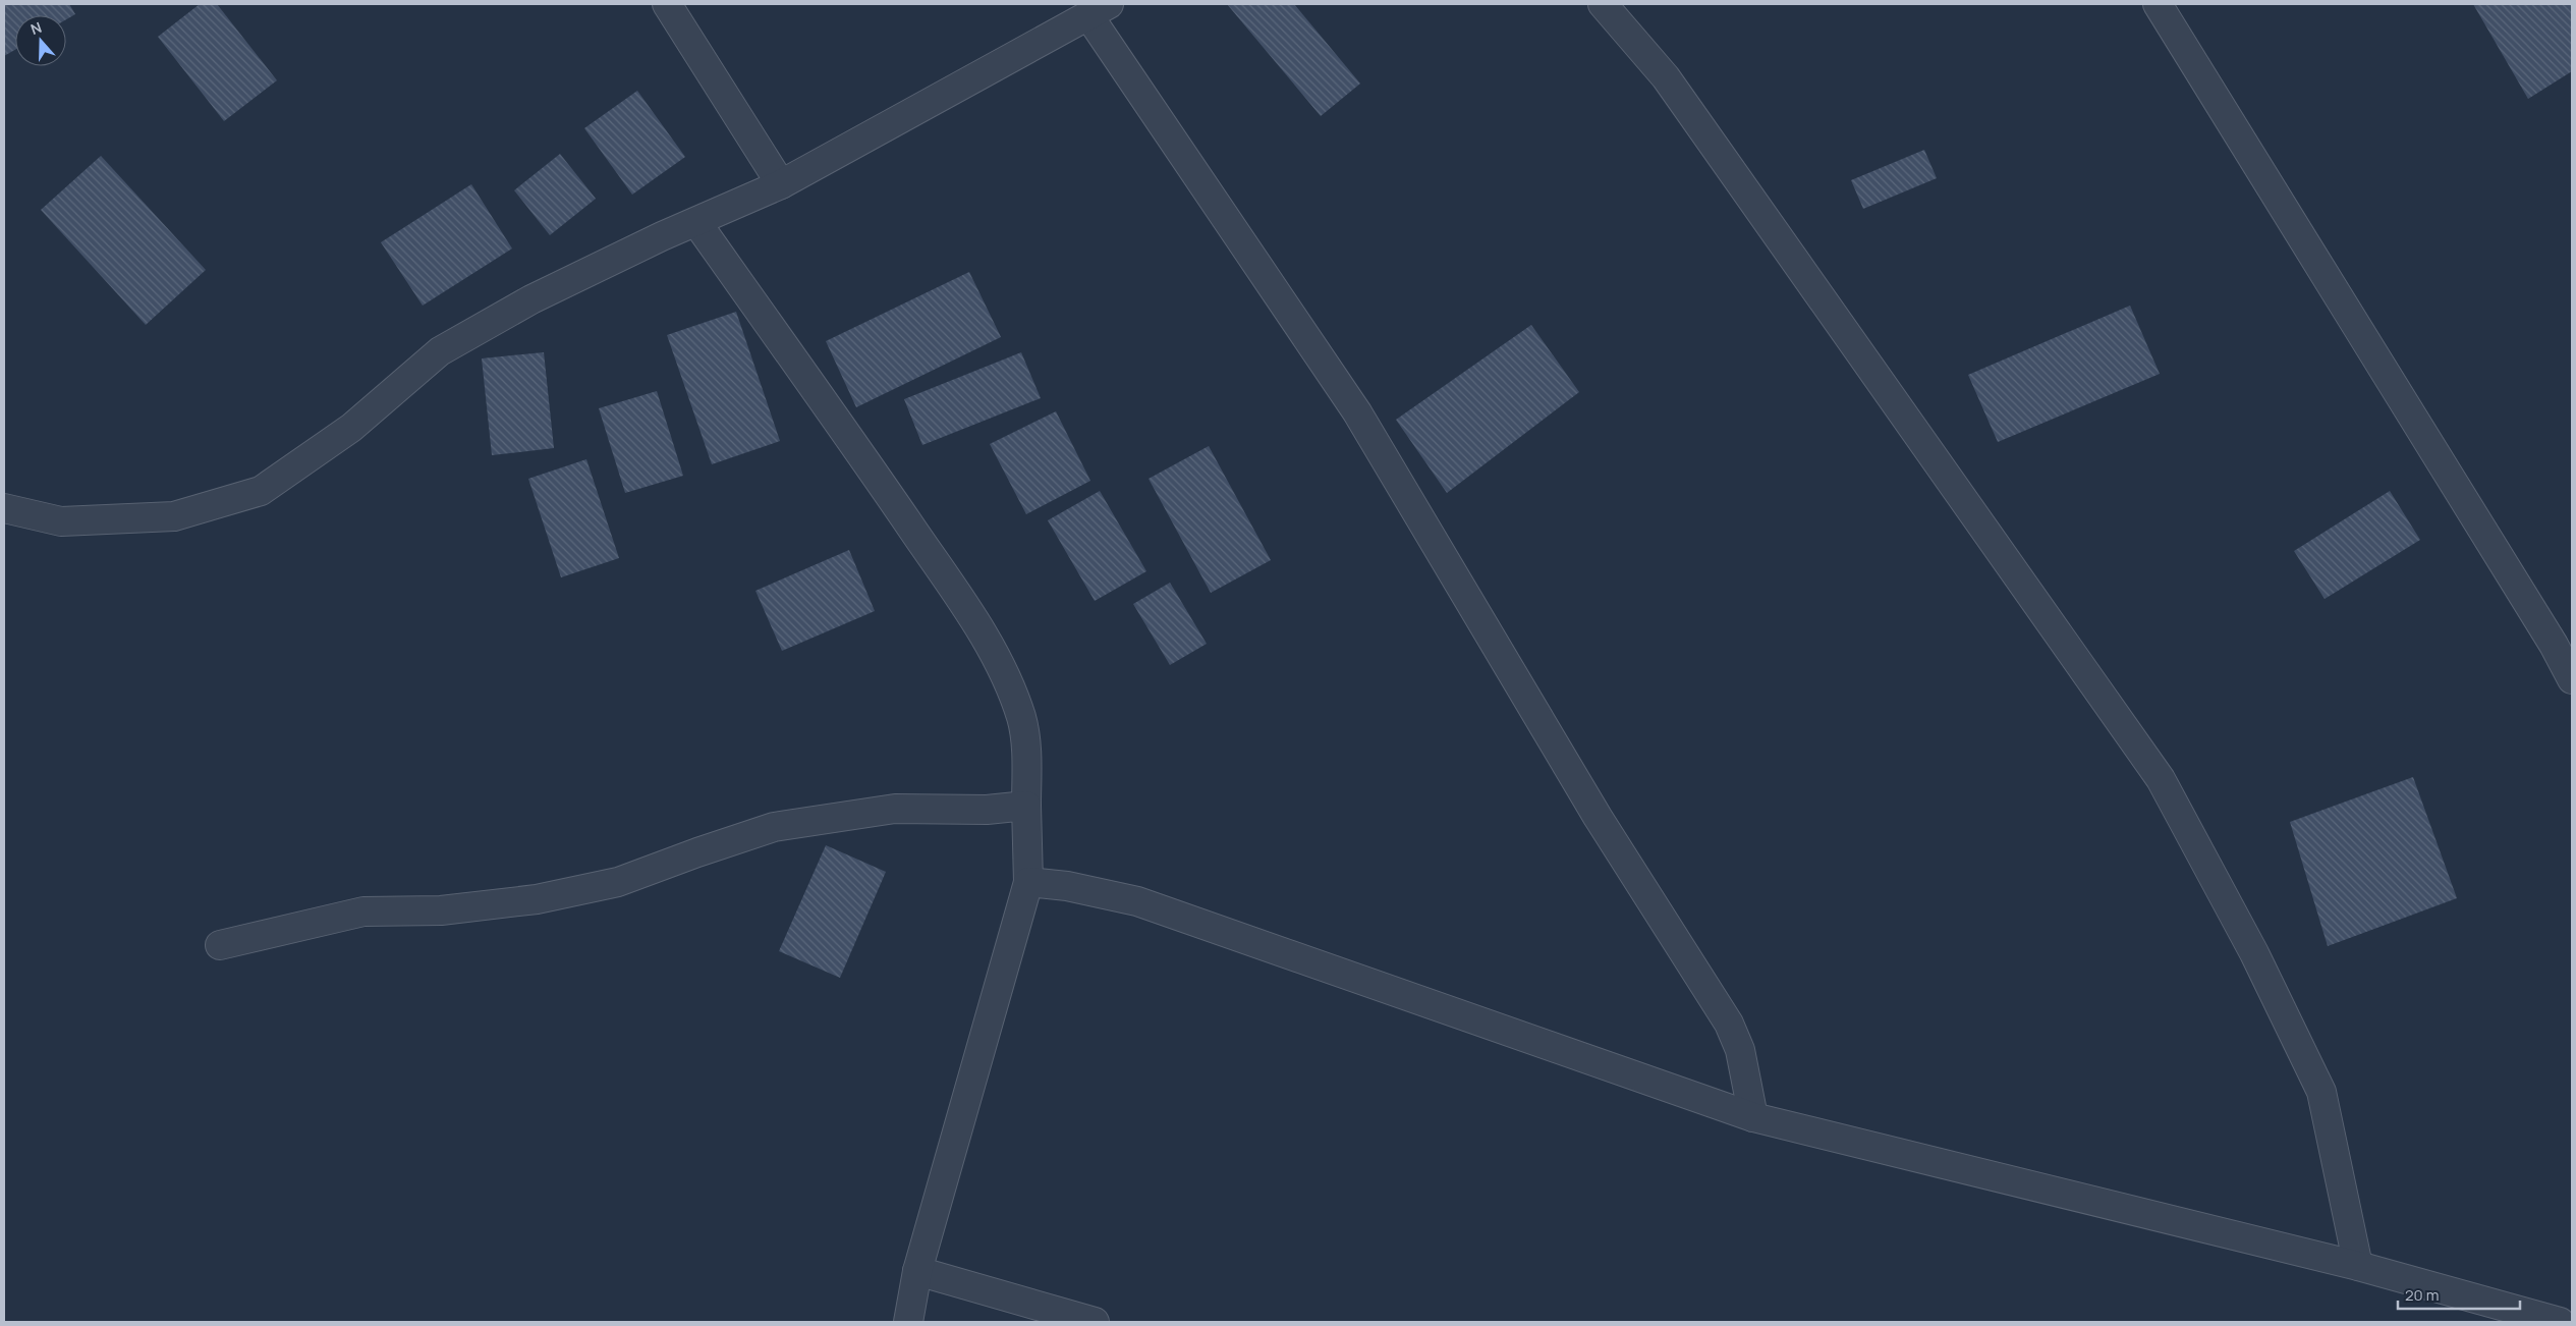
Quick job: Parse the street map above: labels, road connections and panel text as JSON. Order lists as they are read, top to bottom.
{
  "scale_bar": "20 m",
  "north": "top"
}
